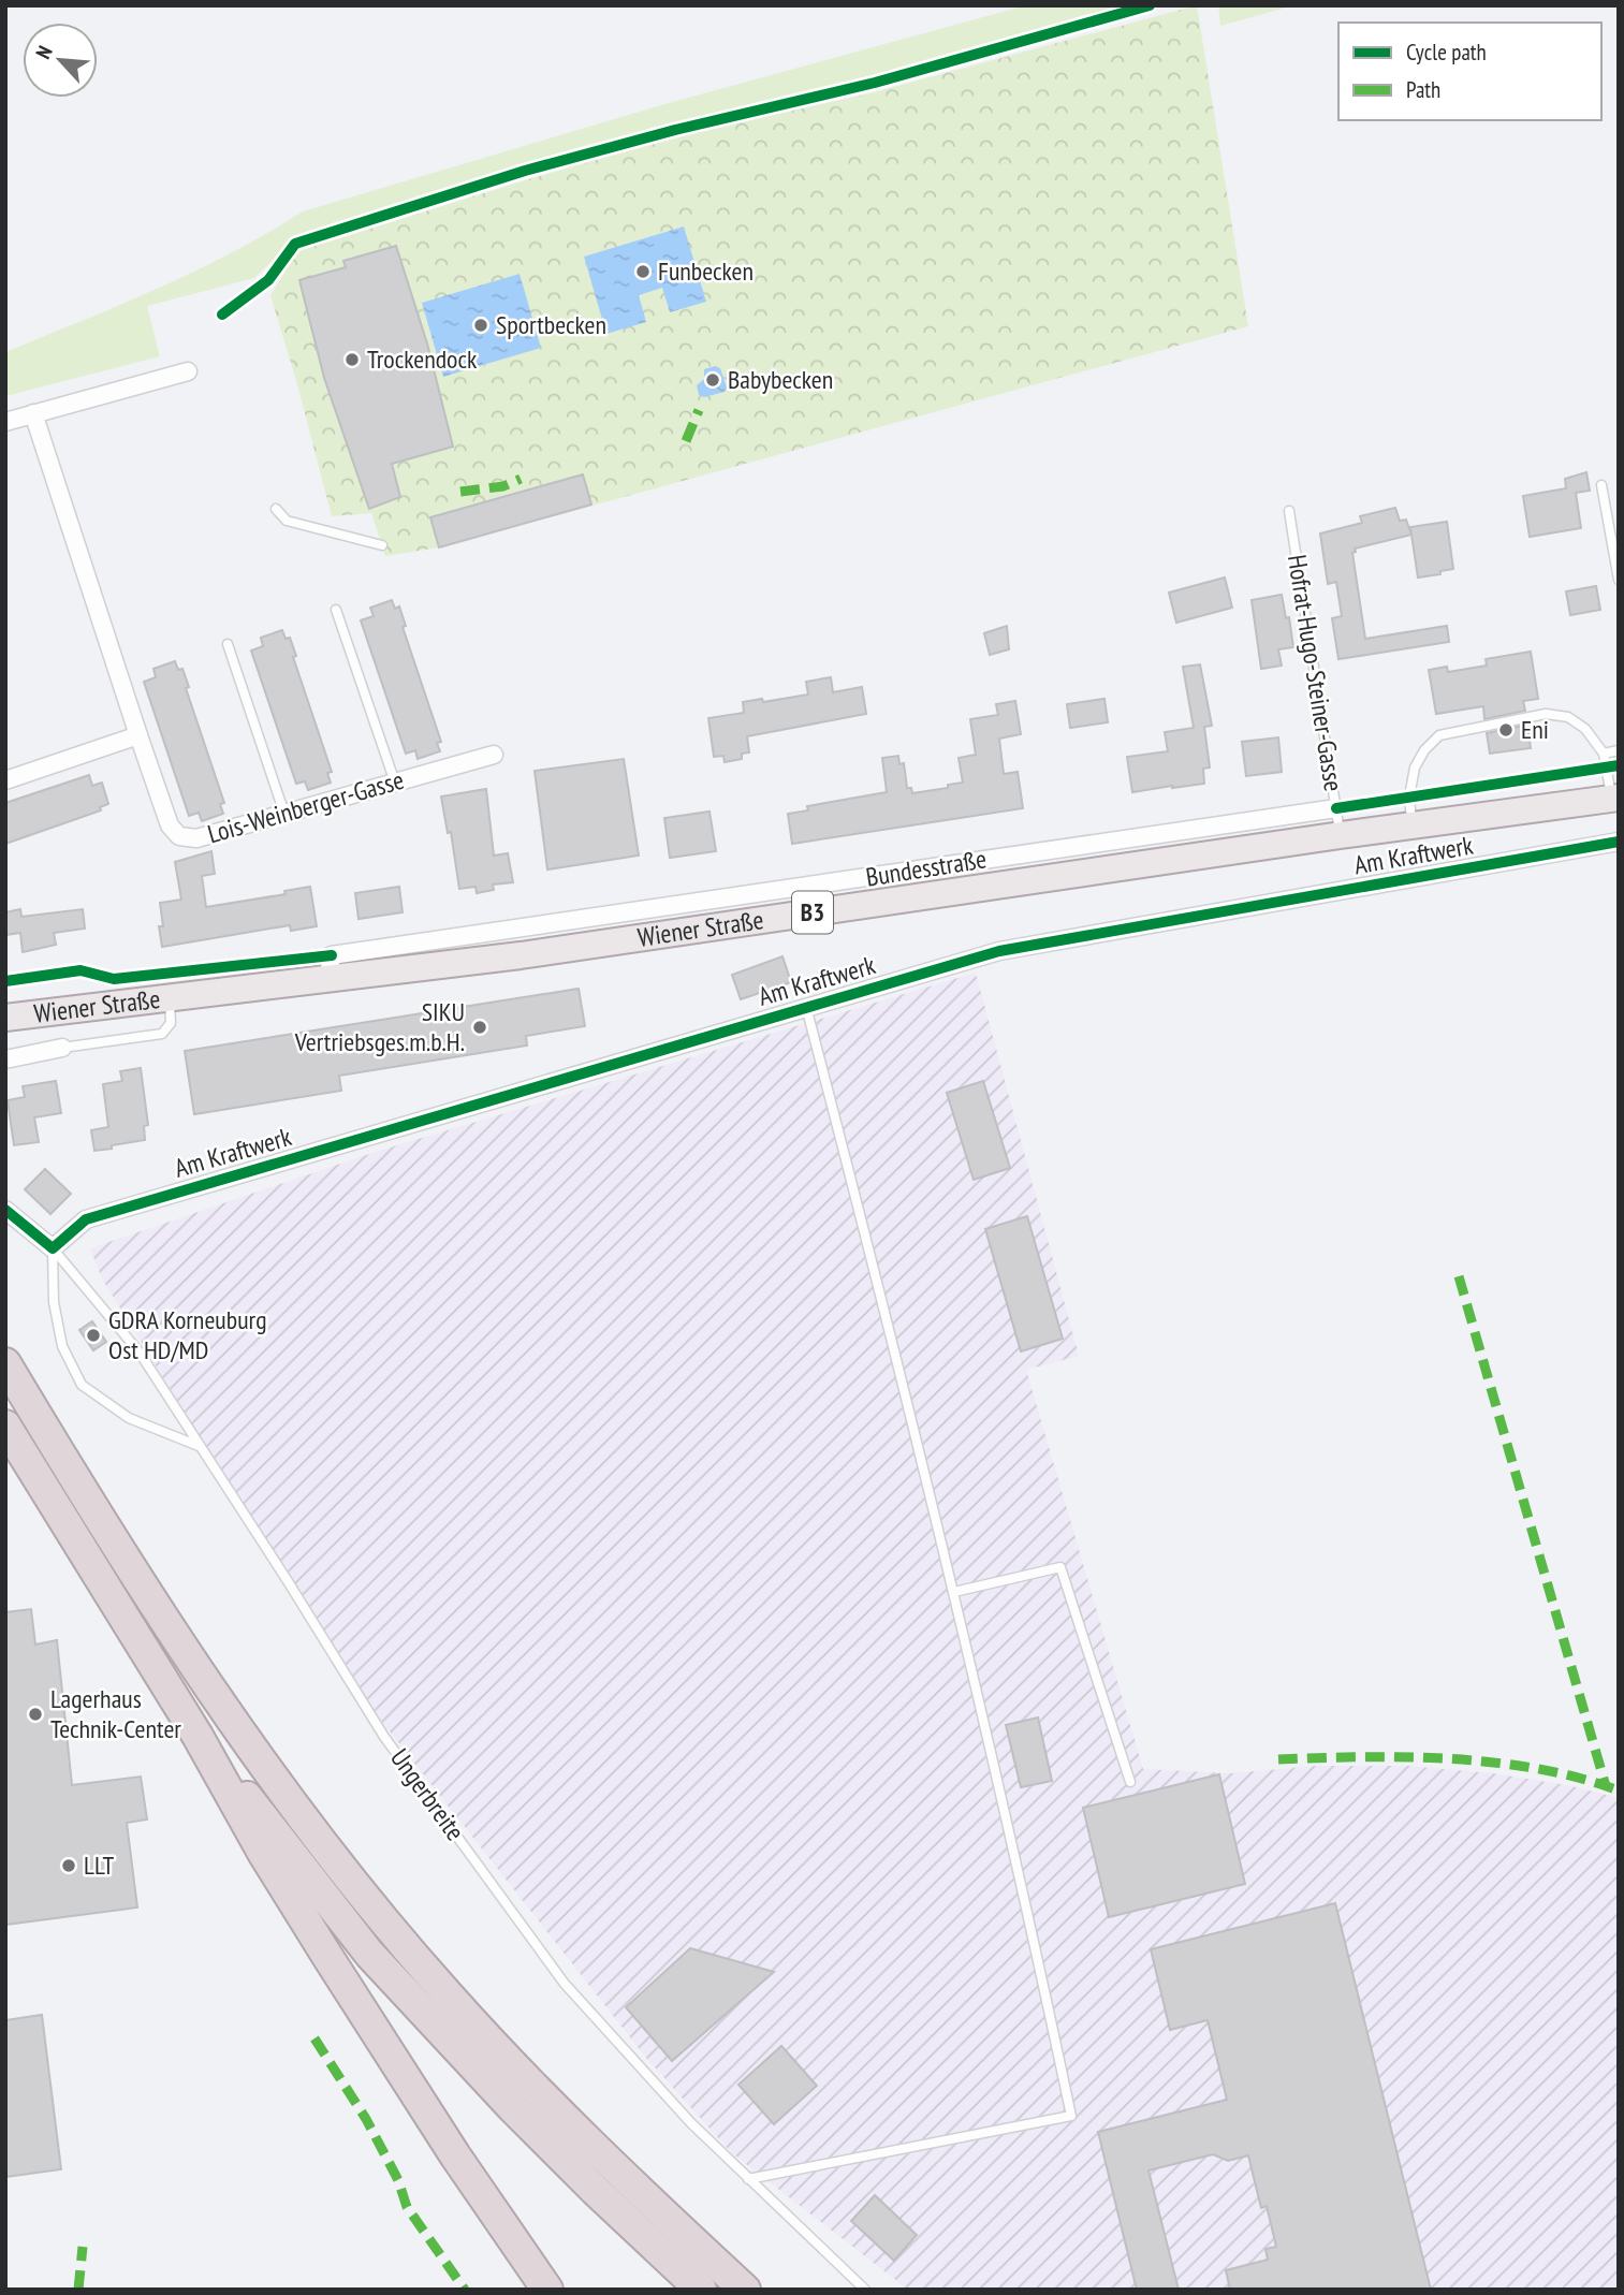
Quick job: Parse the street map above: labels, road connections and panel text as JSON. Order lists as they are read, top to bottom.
{
  "streets": {
    "main road": ["B3", "Wiener Straße"],
    "street": ["Lois-Weinberger-Gasse", "Am Kraftwerk", "Bundesstraße"],
    "lane": ["Hofrat-Hugo-Steiner-Gasse", "Ungerbreite"]
  },
  "crossings": [
    ["Hofrat-Hugo-Steiner-Gasse", "Bundesstraße"],
    ["Hofrat-Hugo-Steiner-Gasse", "Wiener Straße"],
    ["Am Kraftwerk", "Ungerbreite"],
    ["Bundesstraße", "Wiener Straße"]
  ],
  "places": [
    "Funbecken",
    "Sportbecken",
    "Trockendock",
    "Babybecken",
    "Eni",
    "SIKU Vertriebsges.m.b.H.",
    "GDRA Korneuburg Ost HD/MD",
    "Lagerhaus Technik-Center",
    "LLT"
  ],
  "legend": ["Cycle path", "Path"],
  "north": "top left"
}
